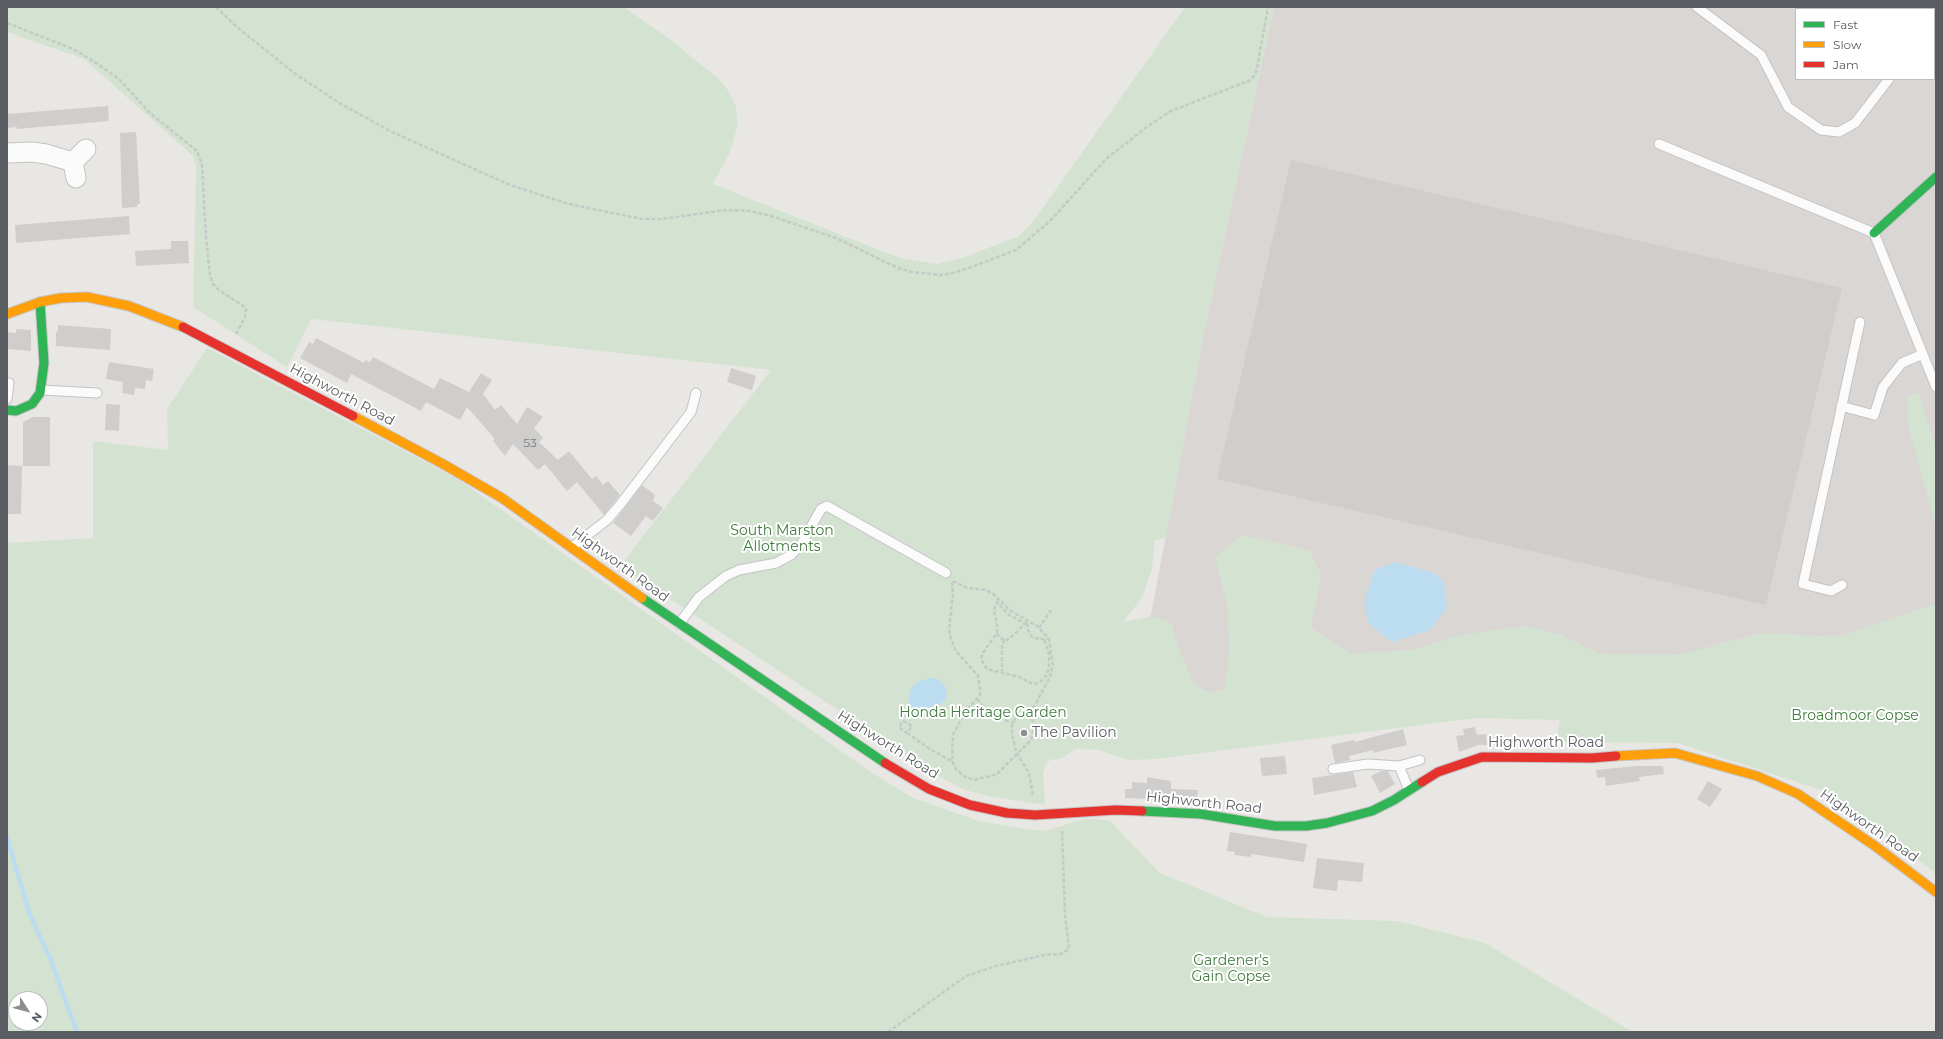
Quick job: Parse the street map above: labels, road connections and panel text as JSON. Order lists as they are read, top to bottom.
{
  "streets": {
    "street": ["Highworth Road"]
  },
  "parks": [
    "South Marston Allotments",
    "Honda Heritage Garden",
    "Broadmoor Copse",
    "Gardener's Gain Copse"
  ],
  "places": ["The Pavilion"],
  "house_numbers": ["53"],
  "legend": ["Fast", "Slow", "Jam"],
  "north": "bottom right"
}
